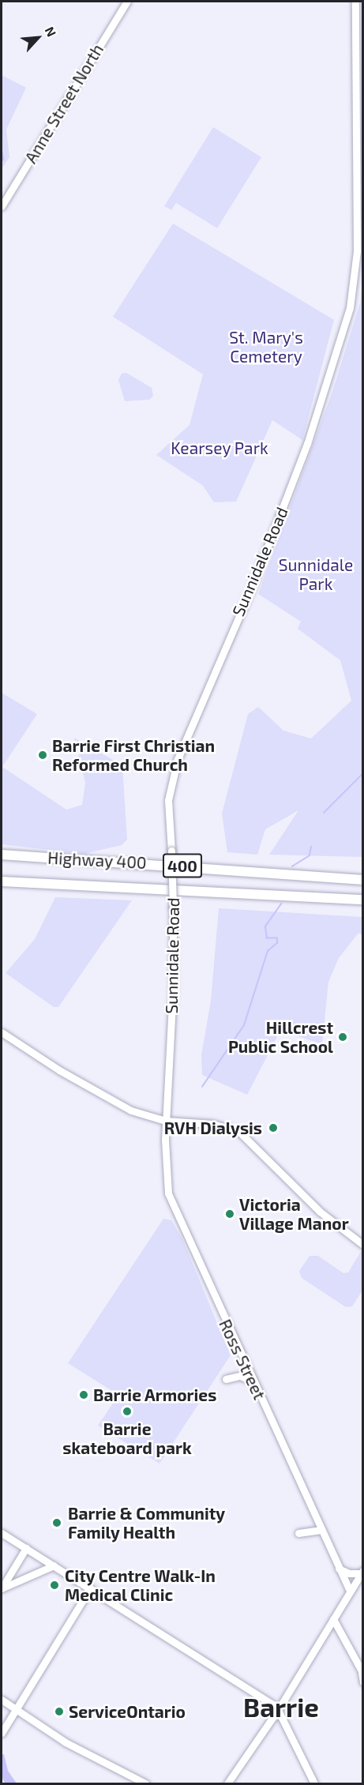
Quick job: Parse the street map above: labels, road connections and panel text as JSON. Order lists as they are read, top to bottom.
{
  "streets": {
    "highway": ["Highway 400", "400"],
    "main road": ["Anne Street North", "Sunnidale Road", "Ross Street"]
  },
  "crossings": [
    ["Sunnidale Road", "Ross Street"]
  ],
  "districts": ["Barrie"],
  "parks": ["St. Mary's Cemetery", "Kearsey Park", "Sunnidale Park"],
  "places": [
    "Barrie First Christian Reformed Church",
    "Hillcrest Public School",
    "RVH Dialysis",
    "Victoria Village Manor",
    "Barrie Armories",
    "Barrie skateboard park",
    "Barrie & Community Family Health",
    "City Centre Walk-In Medical Clinic",
    "ServiceOntario"
  ],
  "north": "top right"
}
